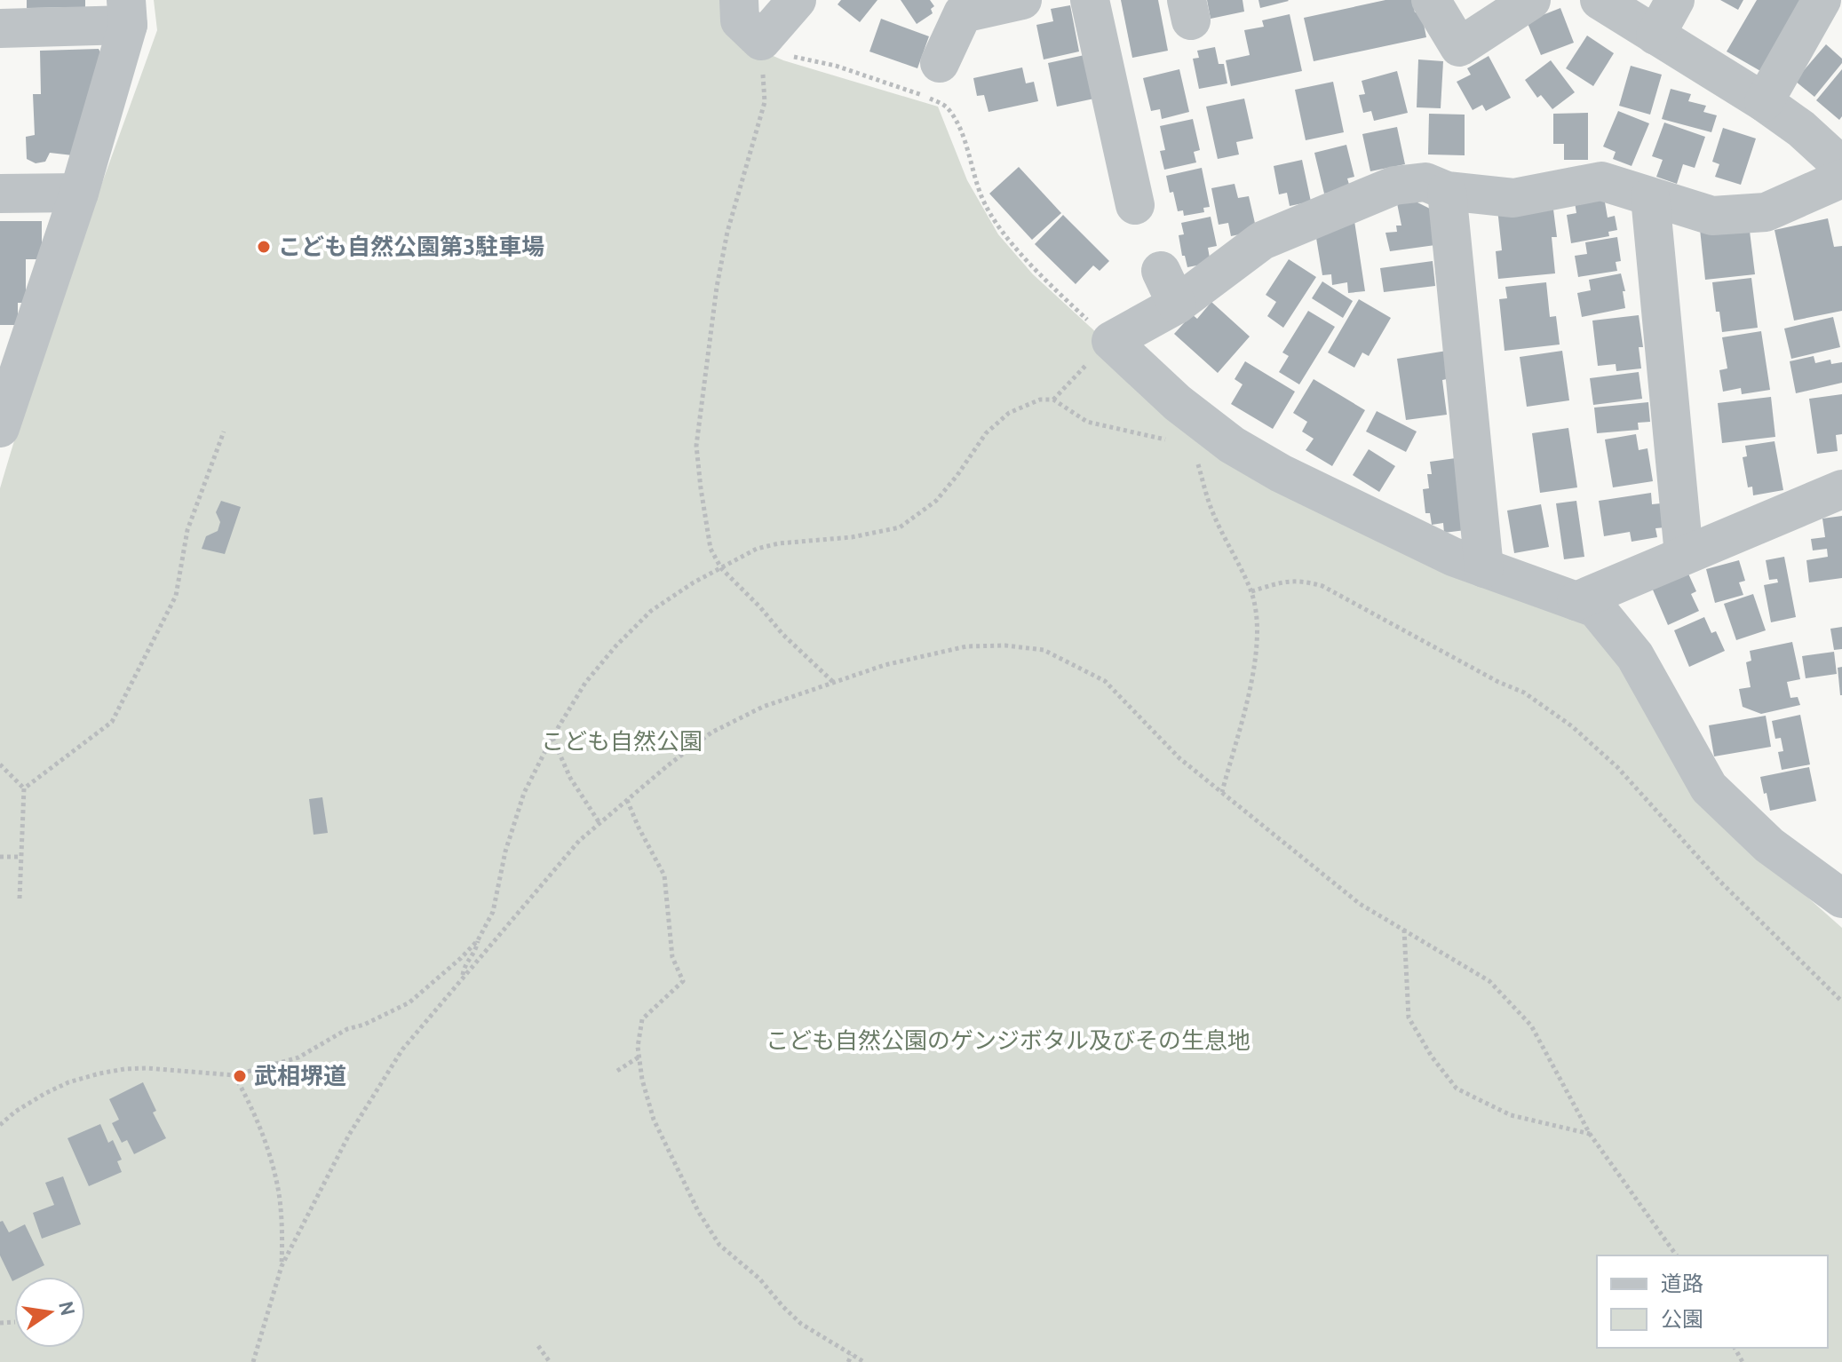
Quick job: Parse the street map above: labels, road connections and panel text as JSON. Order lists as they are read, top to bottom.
{
  "parks": ["こども自然公園", "こども自然公園のゲンジボタル及びその生息地"],
  "places": ["こども自然公園第3駐車場", "武相堺道"],
  "legend": ["道路", "公園"],
  "north": "right"
}
